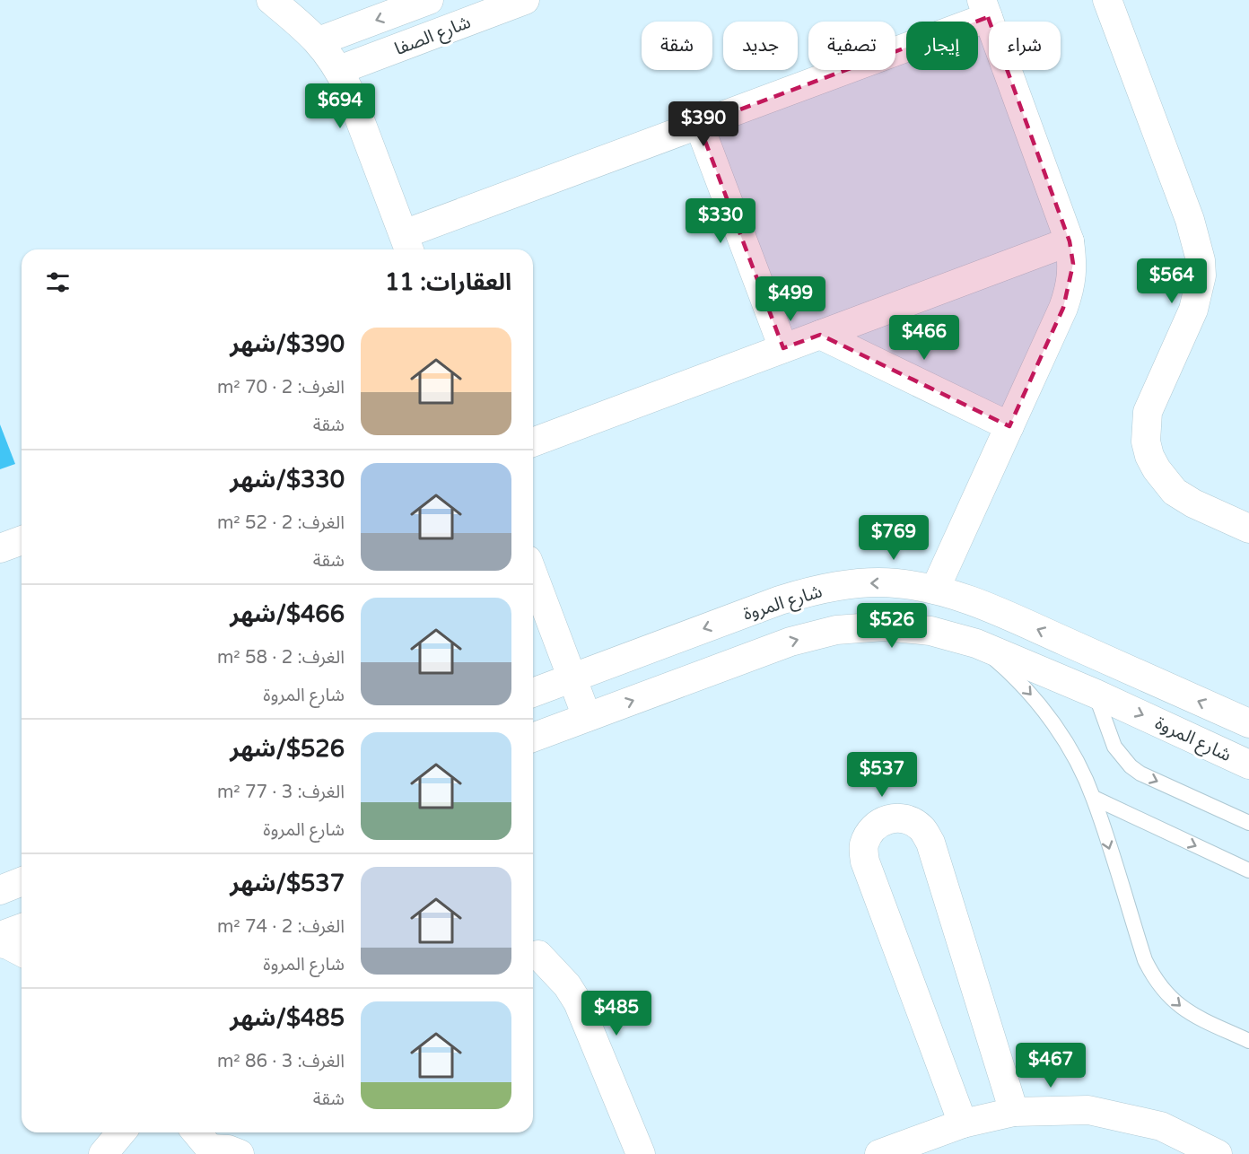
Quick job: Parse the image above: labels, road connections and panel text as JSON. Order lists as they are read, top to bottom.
{
  "streets": {
    "street": ["شارع الصفا", "شارع المروة"]
  },
  "page": {
    "chip": [
      "شراء",
      "إيجار",
      "تصفية",
      "جديد",
      "شقة"
    ],
    "price": [
      "$694",
      "$390",
      "$330",
      "$564",
      "$499",
      "$466",
      "$769",
      "$526",
      "$537",
      "$485",
      "$467"
    ],
    "heading": "العقارات: 11",
    "list": [
      {
        "name": "$390/شهر",
        "note": "الغرف: 2 · 70 m² · شقة"
      },
      {
        "name": "$330/شهر",
        "note": "الغرف: 2 · 52 m² · شقة"
      },
      {
        "name": "$466/شهر",
        "note": "الغرف: 2 · 58 m² · شارع المروة"
      },
      {
        "name": "$526/شهر",
        "note": "الغرف: 3 · 77 m² · شارع المروة"
      },
      {
        "name": "$537/شهر",
        "note": "الغرف: 2 · 74 m² · شارع المروة"
      },
      {
        "name": "$485/شهر",
        "note": "الغرف: 3 · 86 m² · شقة"
      }
    ]
  }
}
